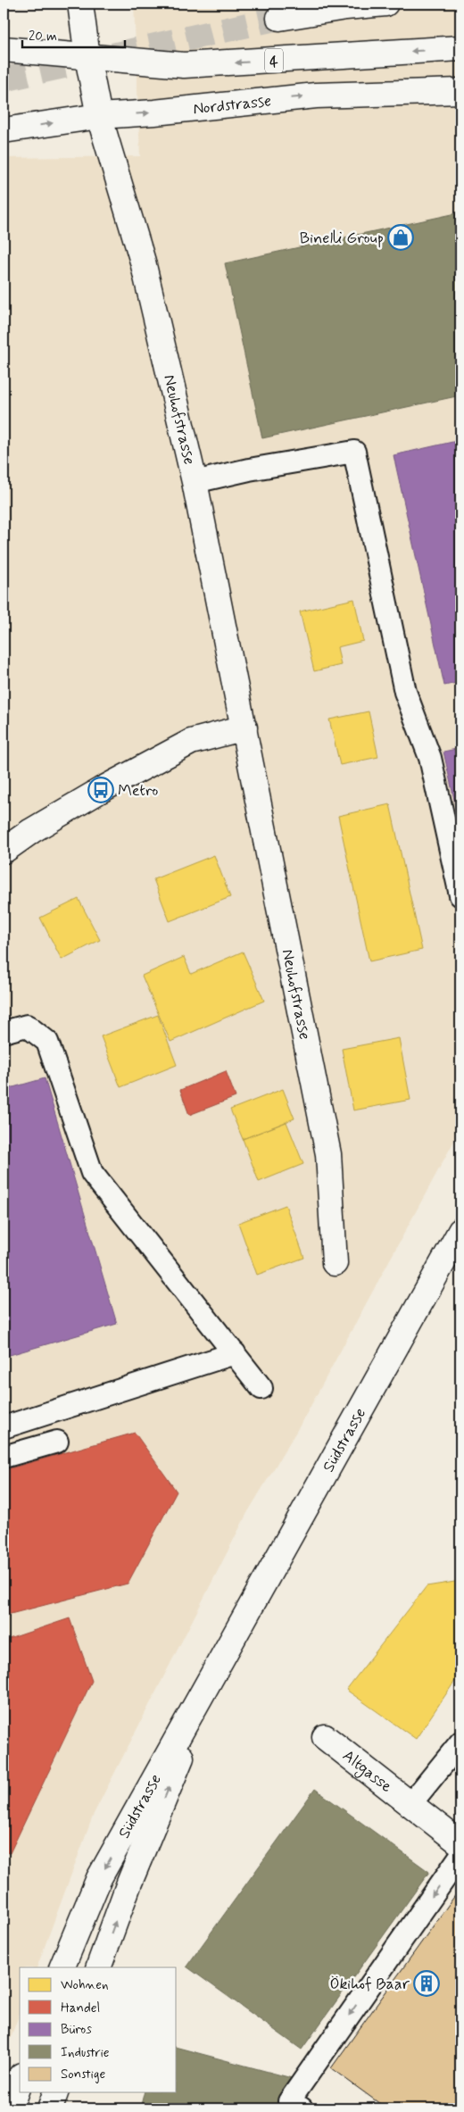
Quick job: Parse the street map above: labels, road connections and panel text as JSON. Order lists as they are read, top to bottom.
{
  "streets": {
    "main road": [
      "4",
      "Nordstrasse",
      "Neuhofstrasse",
      "Südstrasse",
      "Altgasse"
    ]
  },
  "crossings": [
    ["4", "Neuhofstrasse"],
    ["Nordstrasse", "Neuhofstrasse"]
  ],
  "places": {
    "shop": ["Binelli Group"],
    "bus stop": ["Metro"],
    "building": ["Ökihof Baar"]
  },
  "legend": [
    "Wohnen",
    "Handel",
    "Büros",
    "Industrie",
    "Sonstige"
  ],
  "scale_bar": "20 m"
}
